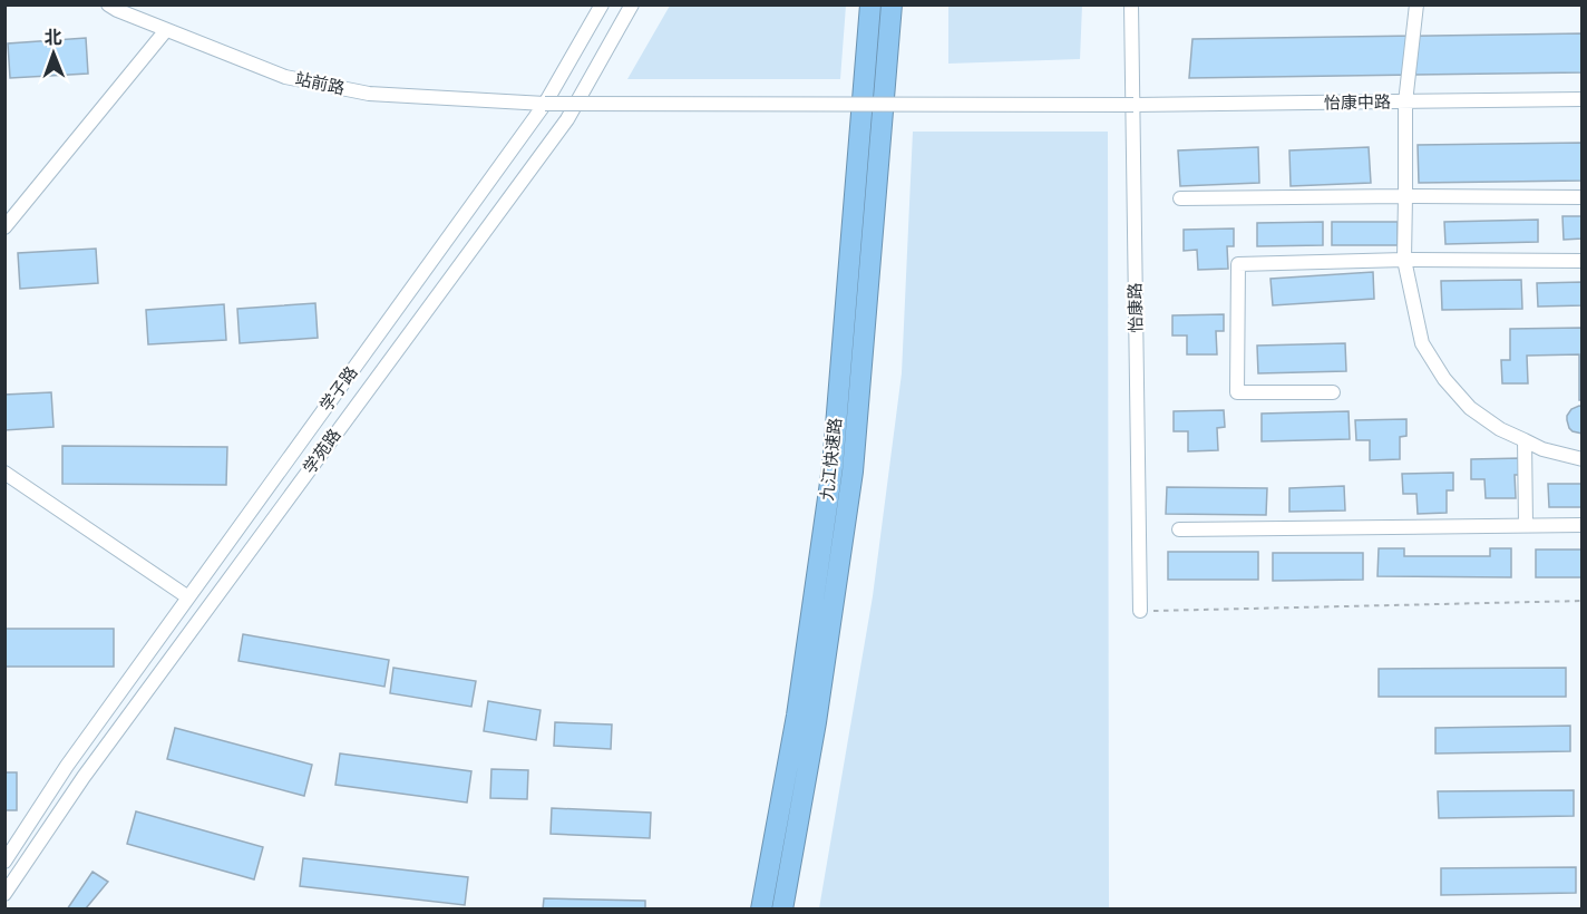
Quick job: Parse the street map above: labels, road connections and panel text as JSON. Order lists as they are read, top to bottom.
{
  "streets": {
    "highway": ["九江快速路"],
    "street": [
      "站前路",
      "怡康中路",
      "怡康路",
      "学子路",
      "学苑路"
    ]
  },
  "crossings": [
    ["站前路", "怡康中路"],
    ["站前路", "怡康路"],
    ["站前路", "学子路"],
    ["怡康中路", "怡康路"]
  ],
  "north": "top"
}
